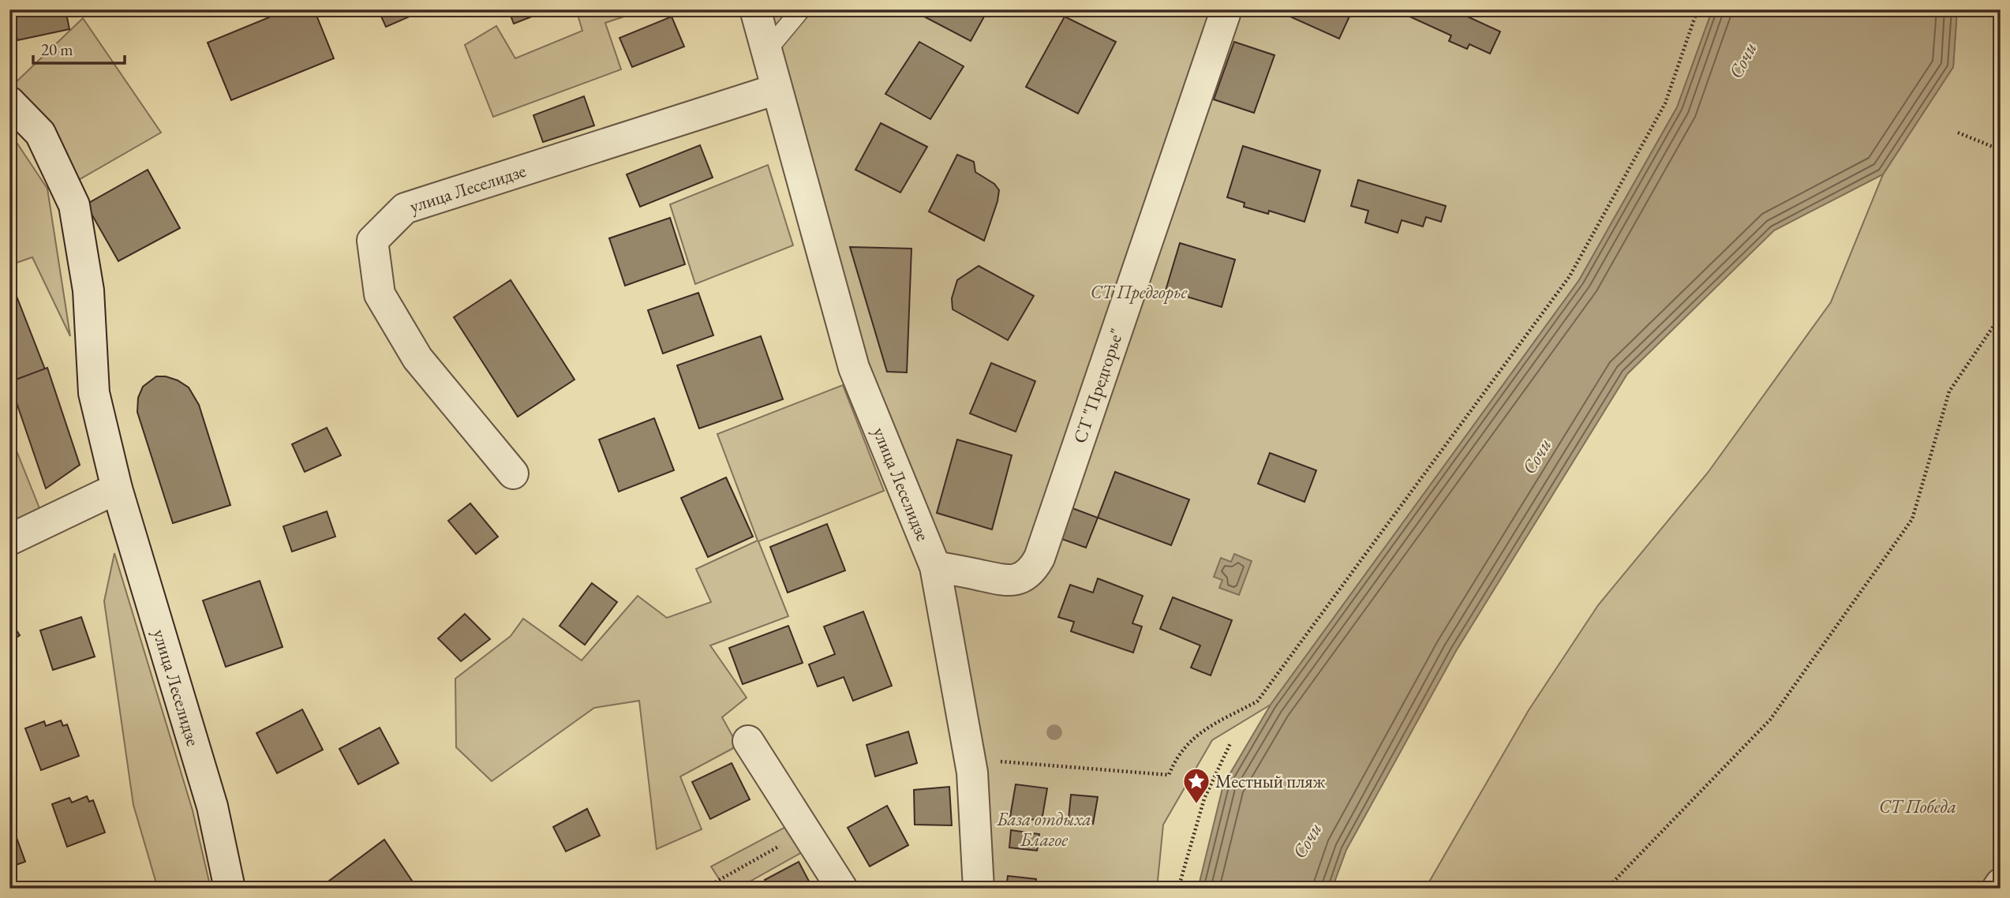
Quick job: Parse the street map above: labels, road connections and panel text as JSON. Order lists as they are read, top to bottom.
{
  "streets": {
    "street": ["улица Леселидзе", "СТ \"Предгорье\""]
  },
  "crossings": [
    ["улица Леселидзе", "СТ \"Предгорье\""]
  ],
  "water": ["Сочи"],
  "parks": ["СТ Предгорье", "СТ Победа", "База отдыха Благое"],
  "places": {
    "place": ["Местный пляж"]
  },
  "scale_bar": "20 m"
}
